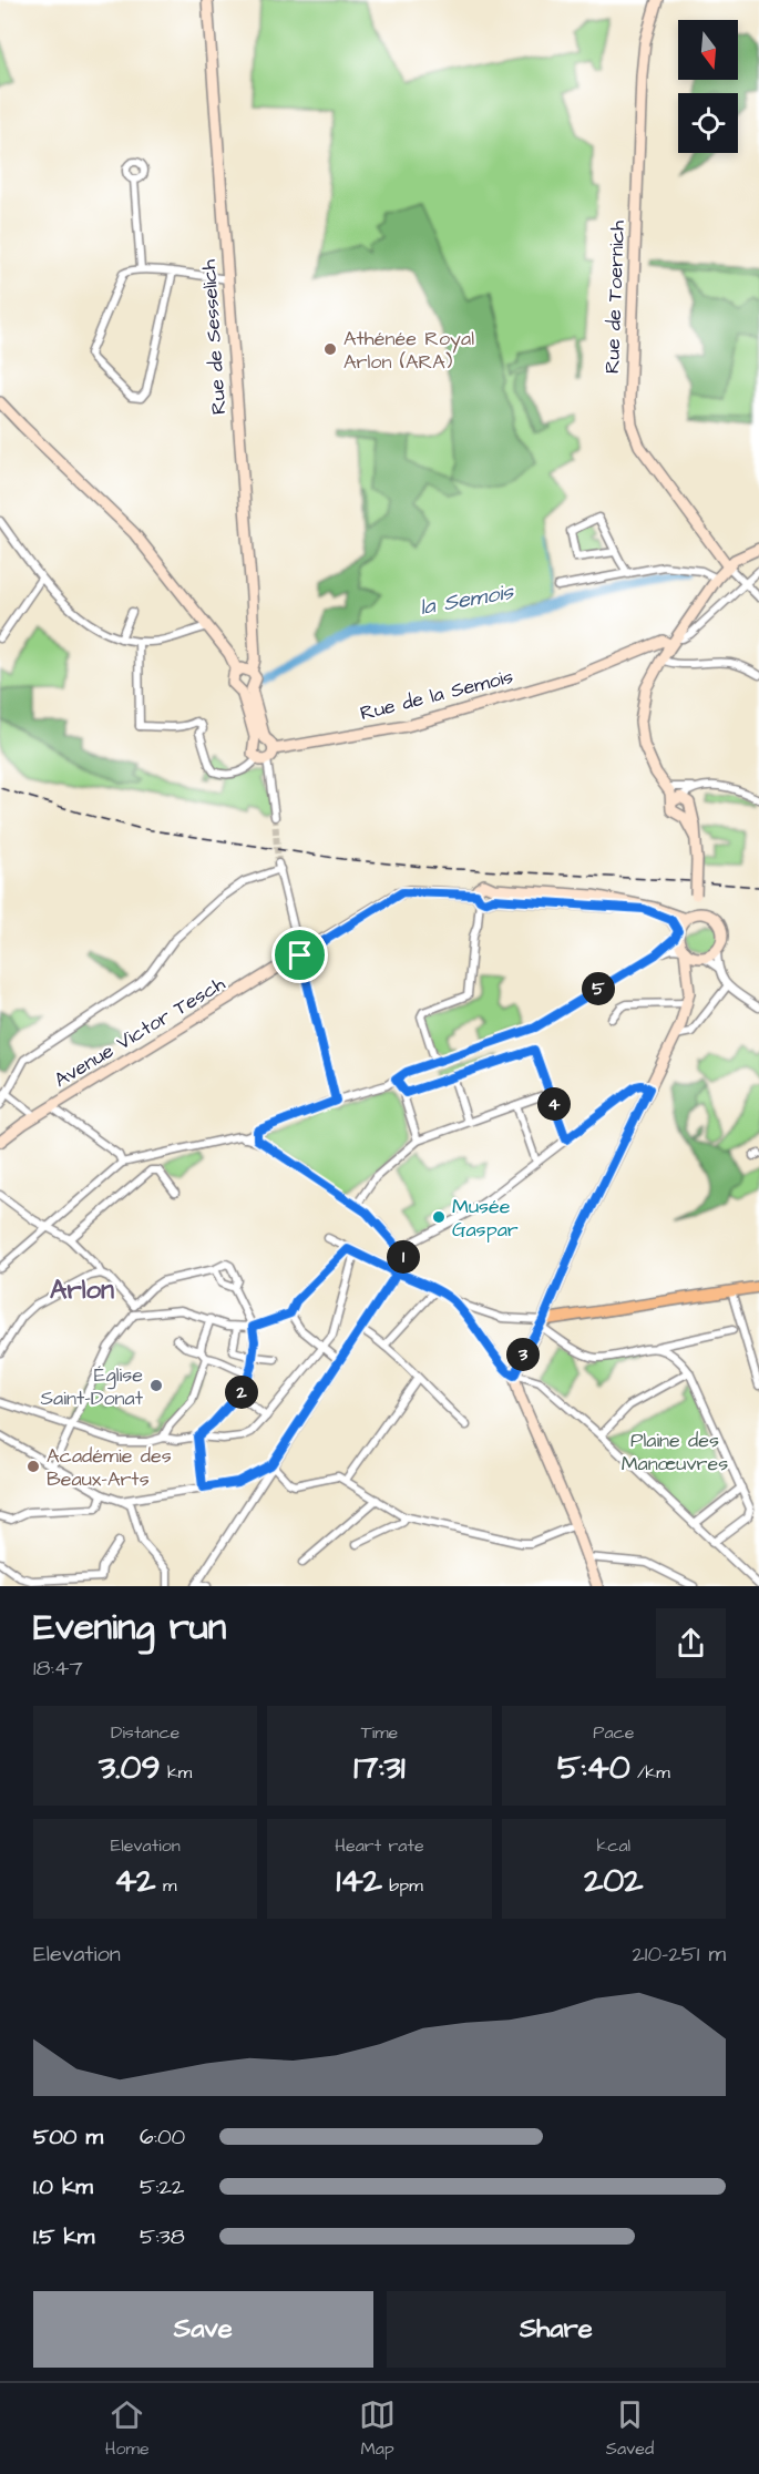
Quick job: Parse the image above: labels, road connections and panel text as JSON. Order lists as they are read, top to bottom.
{
  "streets": {
    "main road": [
      "Rue de Toernich",
      "Rue de Sesselich",
      "Rue de la Semois",
      "Avenue Victor Tesch"
    ]
  },
  "districts": ["Arlon"],
  "water": ["la Semois"],
  "parks": ["Plaine des Manœuvres"],
  "places": [
    "Athénée Royal Arlon (ARA)",
    "Musée Gaspar",
    "Église Saint-Donat",
    "Académie des Beaux-Arts"
  ],
  "north": "bottom",
  "page": {
    "pins": [
      "5",
      "4",
      "1",
      "3",
      "2"
    ],
    "heading": ["Evening run", "18:47"],
    "stats": [
      ["Distance", "3.09 km"],
      ["Time", "17:31"],
      ["Pace", "5:40 /km"],
      ["Elevation", "42 m"],
      ["Heart rate", "142 bpm"],
      ["kcal", "202"]
    ],
    "chart": ["Elevation", "210–251 m"],
    "list": [
      {
        "name": "500 m",
        "note": "6:00"
      },
      {
        "name": "1.0 km",
        "note": "5:22"
      },
      {
        "name": "1.5 km",
        "note": "5:38"
      }
    ],
    "buttons": ["Save", "Share"],
    "tabs": ["Home", "Map", "Saved"]
  }
}
